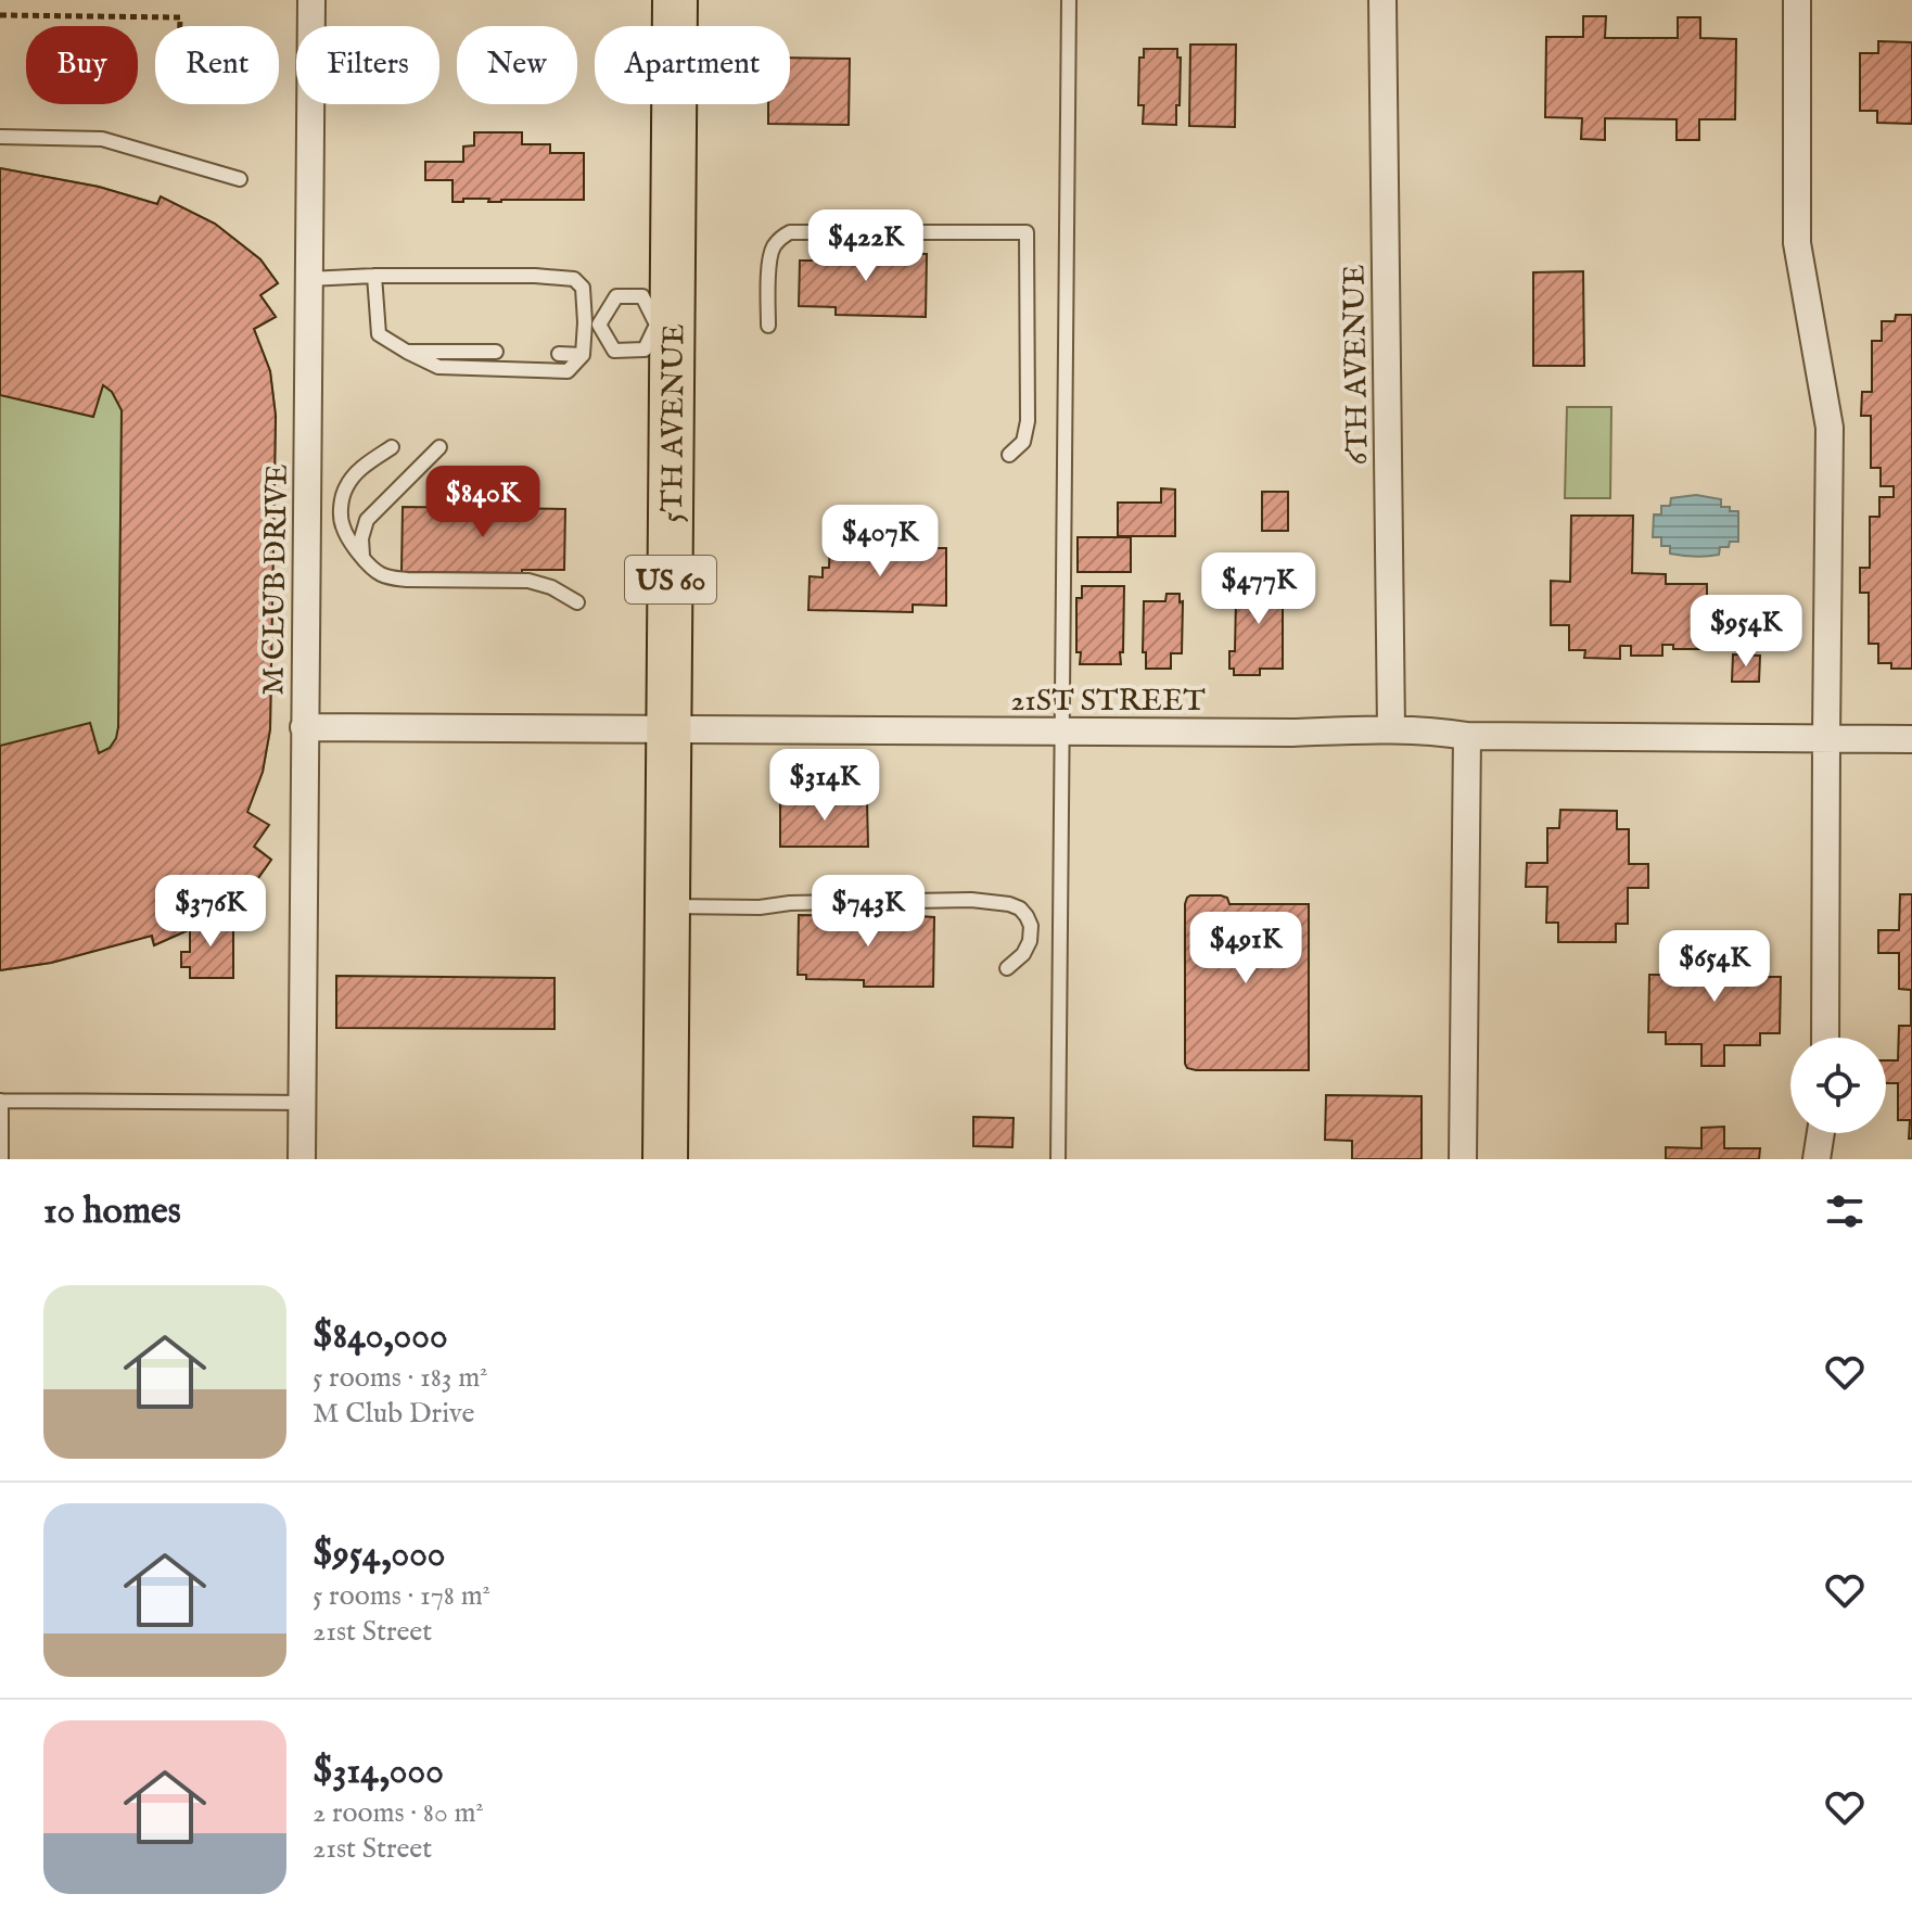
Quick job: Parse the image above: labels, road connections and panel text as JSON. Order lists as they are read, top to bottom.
{
  "streets": {
    "main road": ["5TH AVENUE", "US 60"],
    "street": ["6TH AVENUE", "M CLUB DRIVE", "21ST STREET"]
  },
  "crossings": [
    ["6TH AVENUE", "21ST STREET"],
    ["5TH AVENUE", "21ST STREET"],
    ["M CLUB DRIVE", "21ST STREET"]
  ],
  "page": {
    "chip": [
      "Buy",
      "Rent",
      "Filters",
      "New",
      "Apartment"
    ],
    "price": [
      "$422K",
      "$840K",
      "$407K",
      "$477K",
      "$954K",
      "$314K",
      "$376K",
      "$743K",
      "$491K",
      "$654K"
    ],
    "heading": "10 homes",
    "list": [
      {
        "name": "$840,000",
        "note": "5 rooms · 183 m² · M Club Drive"
      },
      {
        "name": "$954,000",
        "note": "5 rooms · 178 m² · 21st Street"
      },
      {
        "name": "$314,000",
        "note": "2 rooms · 80 m² · 21st Street"
      }
    ]
  }
}
